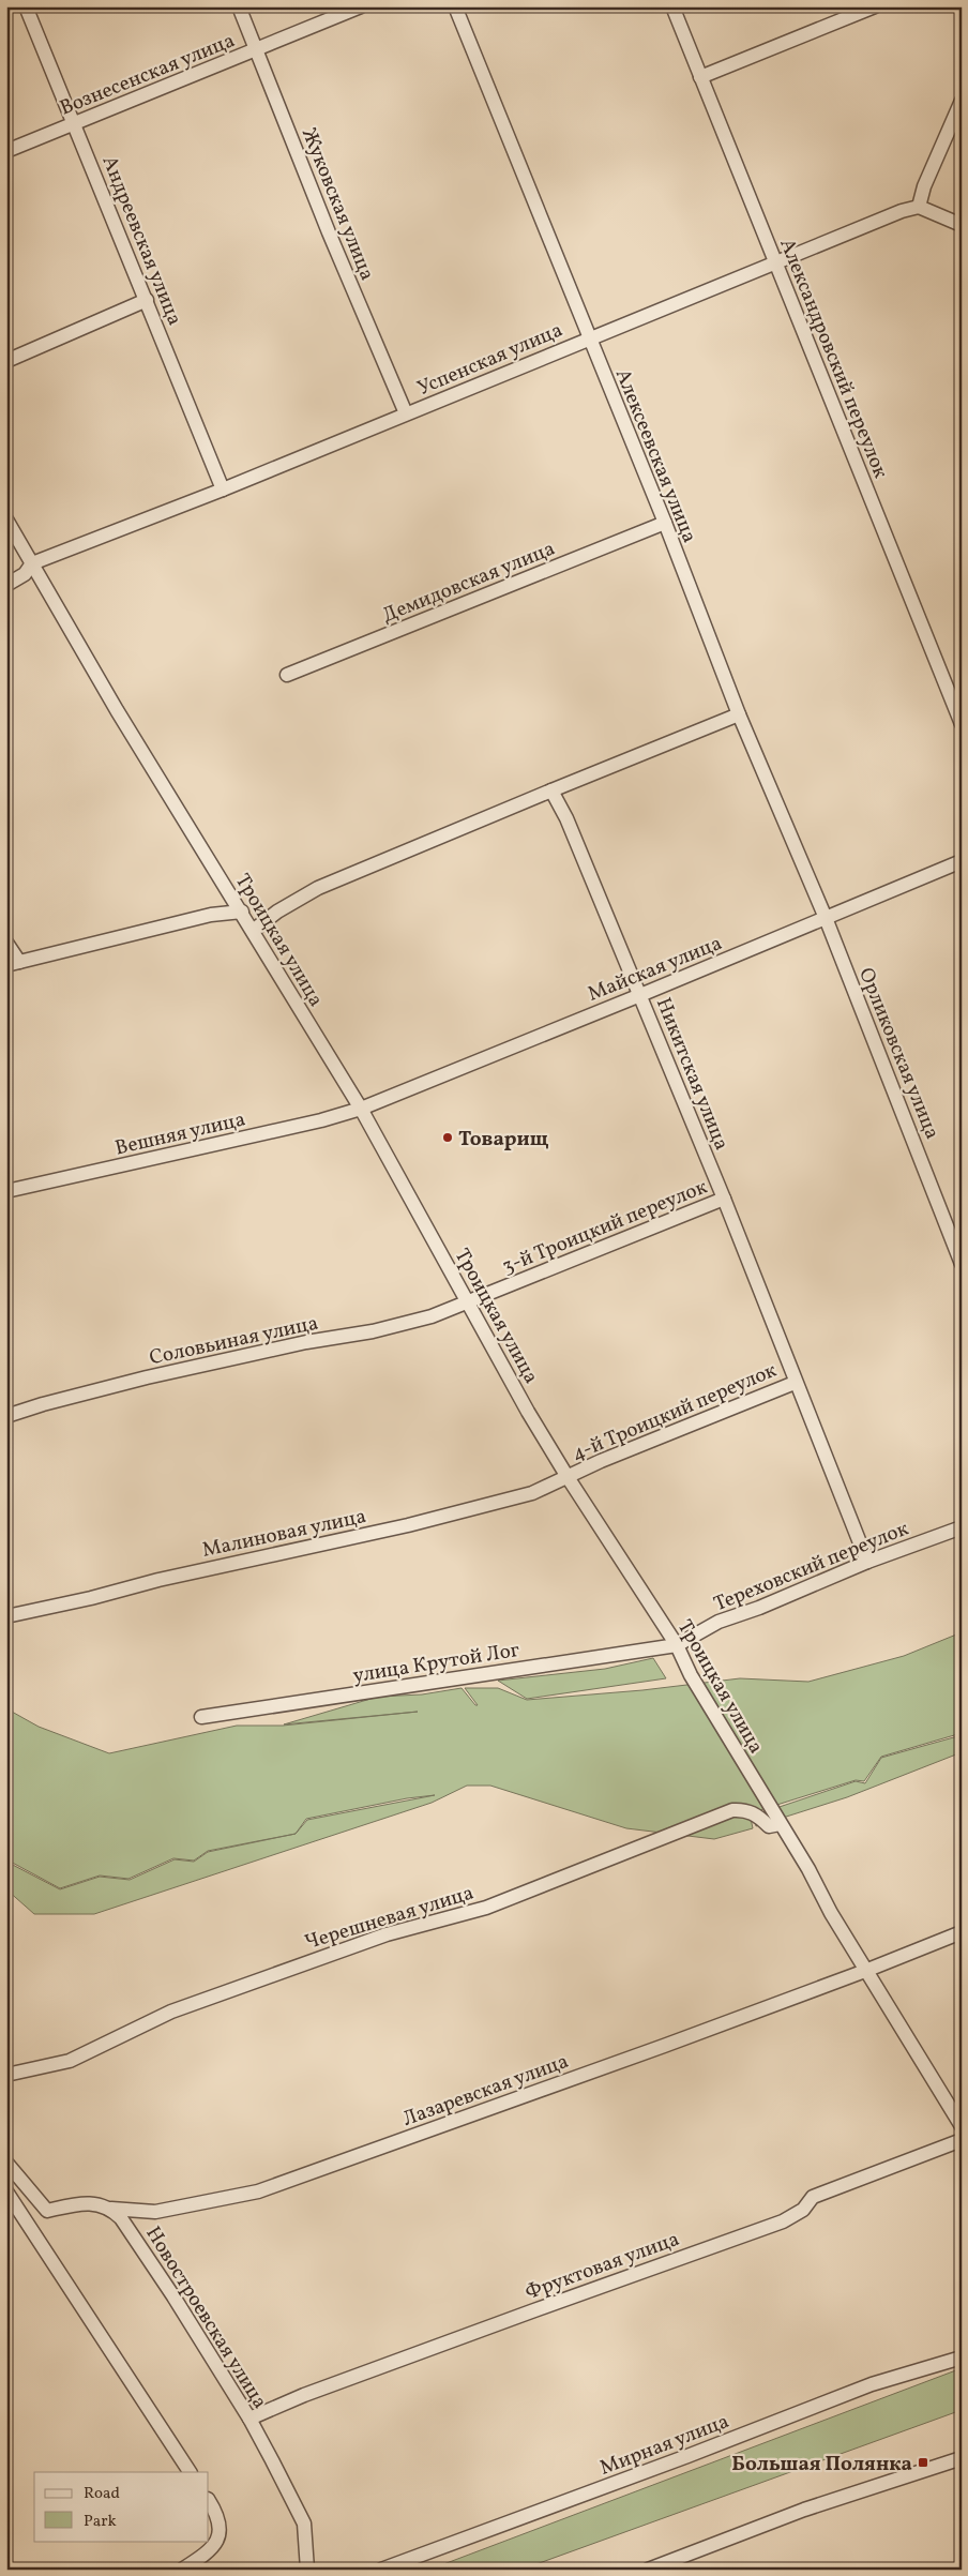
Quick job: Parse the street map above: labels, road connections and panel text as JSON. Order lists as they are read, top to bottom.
{
  "streets": {
    "street": [
      "Вознесенская улица",
      "Жуковская улица",
      "Андреевская улица",
      "Успенская улица",
      "Александровский переулок",
      "Алексеевская улица",
      "Демидовская улица",
      "Троицкая улица",
      "Майская улица",
      "Орликовская улица",
      "Никитская улица",
      "Вешняя улица",
      "3-й Троицкий переулок",
      "Соловьиная улица",
      "4-й Троицкий переулок",
      "Малиновая улица",
      "Тереховский переулок",
      "улица Крутой Лог",
      "Черешневая улица",
      "Лазаревская улица",
      "Фруктовая улица",
      "Новостроевская улица",
      "Мирная улица"
    ]
  },
  "crossings": [
    ["Вознесенская улица", "Жуковская улица"],
    ["Вознесенская улица", "Андреевская улица"],
    ["Жуковская улица", "Успенская улица"],
    ["Андреевская улица", "Успенская улица"],
    ["Успенская улица", "Александровский переулок"],
    ["Успенская улица", "Алексеевская улица"],
    ["Успенская улица", "Троицкая улица"],
    ["Алексеевская улица", "Демидовская улица"],
    ["Алексеевская улица", "Майская улица"],
    ["Алексеевская улица", "Орликовская улица"],
    ["Троицкая улица", "Майская улица"],
    ["Троицкая улица", "Вешняя улица"],
    ["Троицкая улица", "3-й Троицкий переулок"],
    ["Троицкая улица", "Соловьиная улица"],
    ["Троицкая улица", "4-й Троицкий переулок"],
    ["Троицкая улица", "Малиновая улица"],
    ["Троицкая улица", "Тереховский переулок"],
    ["Троицкая улица", "улица Крутой Лог"],
    ["Троицкая улица", "Черешневая улица"],
    ["Троицкая улица", "Лазаревская улица"],
    ["Майская улица", "Орликовская улица"],
    ["Майская улица", "Никитская улица"],
    ["Майская улица", "Вешняя улица"],
    ["Никитская улица", "3-й Троицкий переулок"],
    ["Никитская улица", "4-й Троицкий переулок"],
    ["Никитская улица", "Тереховский переулок"],
    ["3-й Троицкий переулок", "Соловьиная улица"],
    ["4-й Троицкий переулок", "Малиновая улица"],
    ["Тереховский переулок", "улица Крутой Лог"],
    ["Лазаревская улица", "Новостроевская улица"],
    ["Фруктовая улица", "Новостроевская улица"]
  ],
  "places": {
    "other": ["Товарищ"],
    "transit": ["Большая Полянка"]
  },
  "legend": ["Road", "Park"]
}
